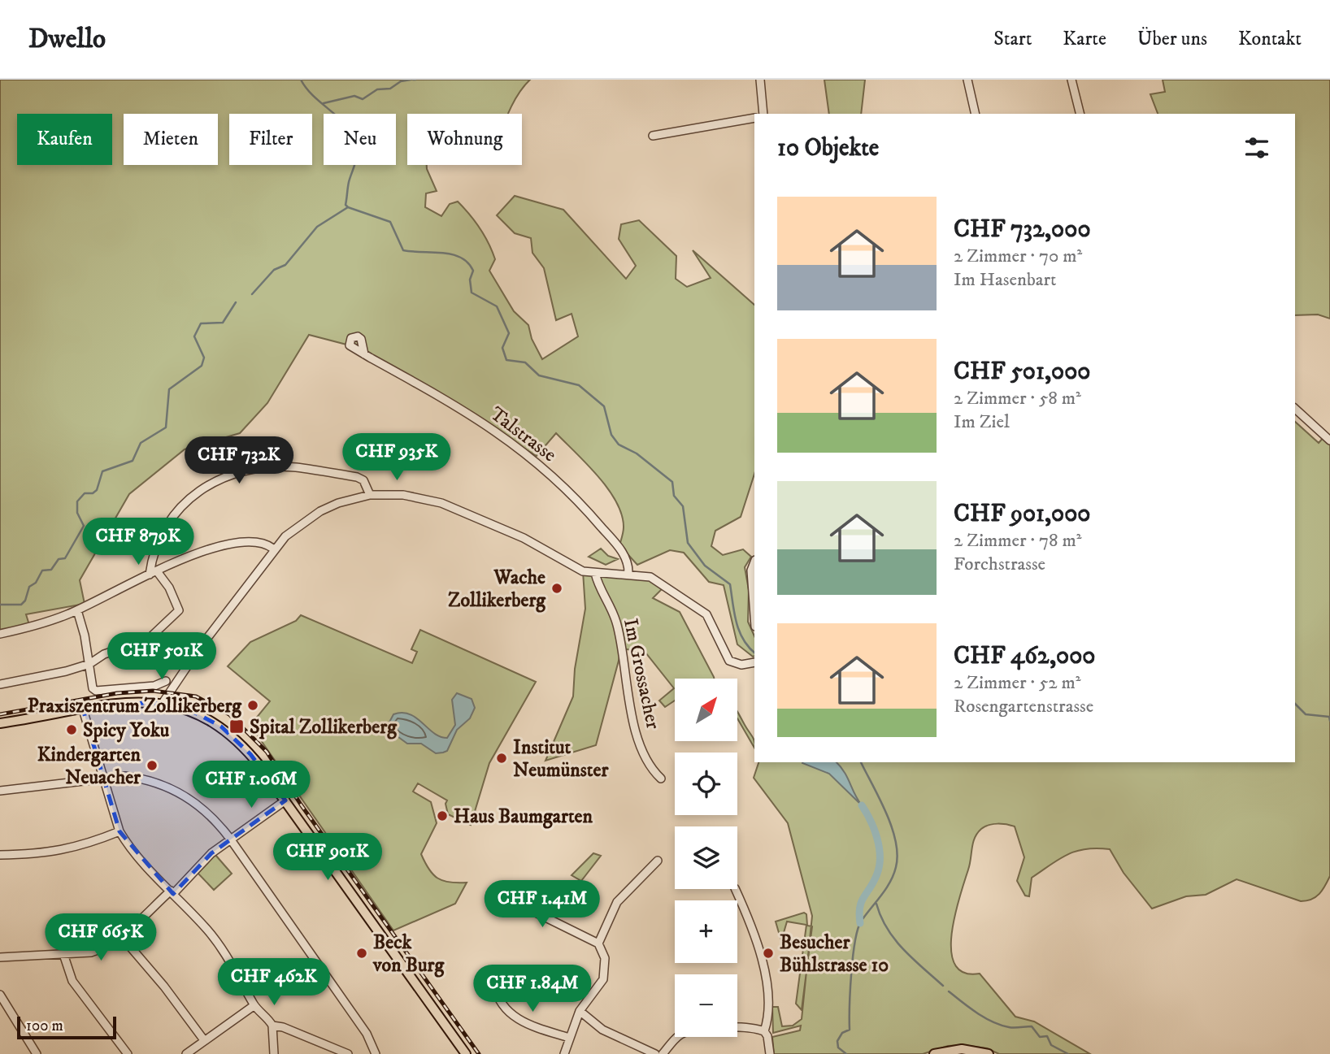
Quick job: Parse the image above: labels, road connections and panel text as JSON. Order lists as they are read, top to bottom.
{
  "streets": {
    "street": ["Talstrasse", "Im Grossacher"]
  },
  "places": {
    "other": [
      "Wache Zollikerberg",
      "Praxiszentrum Zollikerberg",
      "Spicy Yoku",
      "Institut Neumünster",
      "Kindergarten Neuacher",
      "Haus Baumgarten",
      "Beck von Burg",
      "Besucher Bühlstrasse 10"
    ],
    "transit": ["Spital Zollikerberg"]
  },
  "scale_bar": "100 m",
  "north": "top right",
  "page": {
    "header": "Dwello",
    "nav": [
      "Start",
      "Karte",
      "Über uns",
      "Kontakt"
    ],
    "chip": [
      "Kaufen",
      "Mieten",
      "Filter",
      "Neu",
      "Wohnung"
    ],
    "heading": "10 Objekte",
    "list": [
      {
        "name": "CHF 732,000",
        "note": "2 Zimmer · 70 m² · Im Hasenbart"
      },
      {
        "name": "CHF 501,000",
        "note": "2 Zimmer · 58 m² · Im Ziel"
      },
      {
        "name": "CHF 901,000",
        "note": "2 Zimmer · 78 m² · Forchstrasse"
      },
      {
        "name": "CHF 462,000",
        "note": "2 Zimmer · 52 m² · Rosengartenstrasse"
      }
    ],
    "price": [
      "CHF 935K",
      "CHF 732K",
      "CHF 879K",
      "CHF 501K",
      "CHF 1.06M",
      "CHF 901K",
      "CHF 1.41M",
      "CHF 665K",
      "CHF 462K",
      "CHF 1.84M"
    ],
    "map_buttons": ["+", "−"],
    "scale": "100 m"
  }
}
